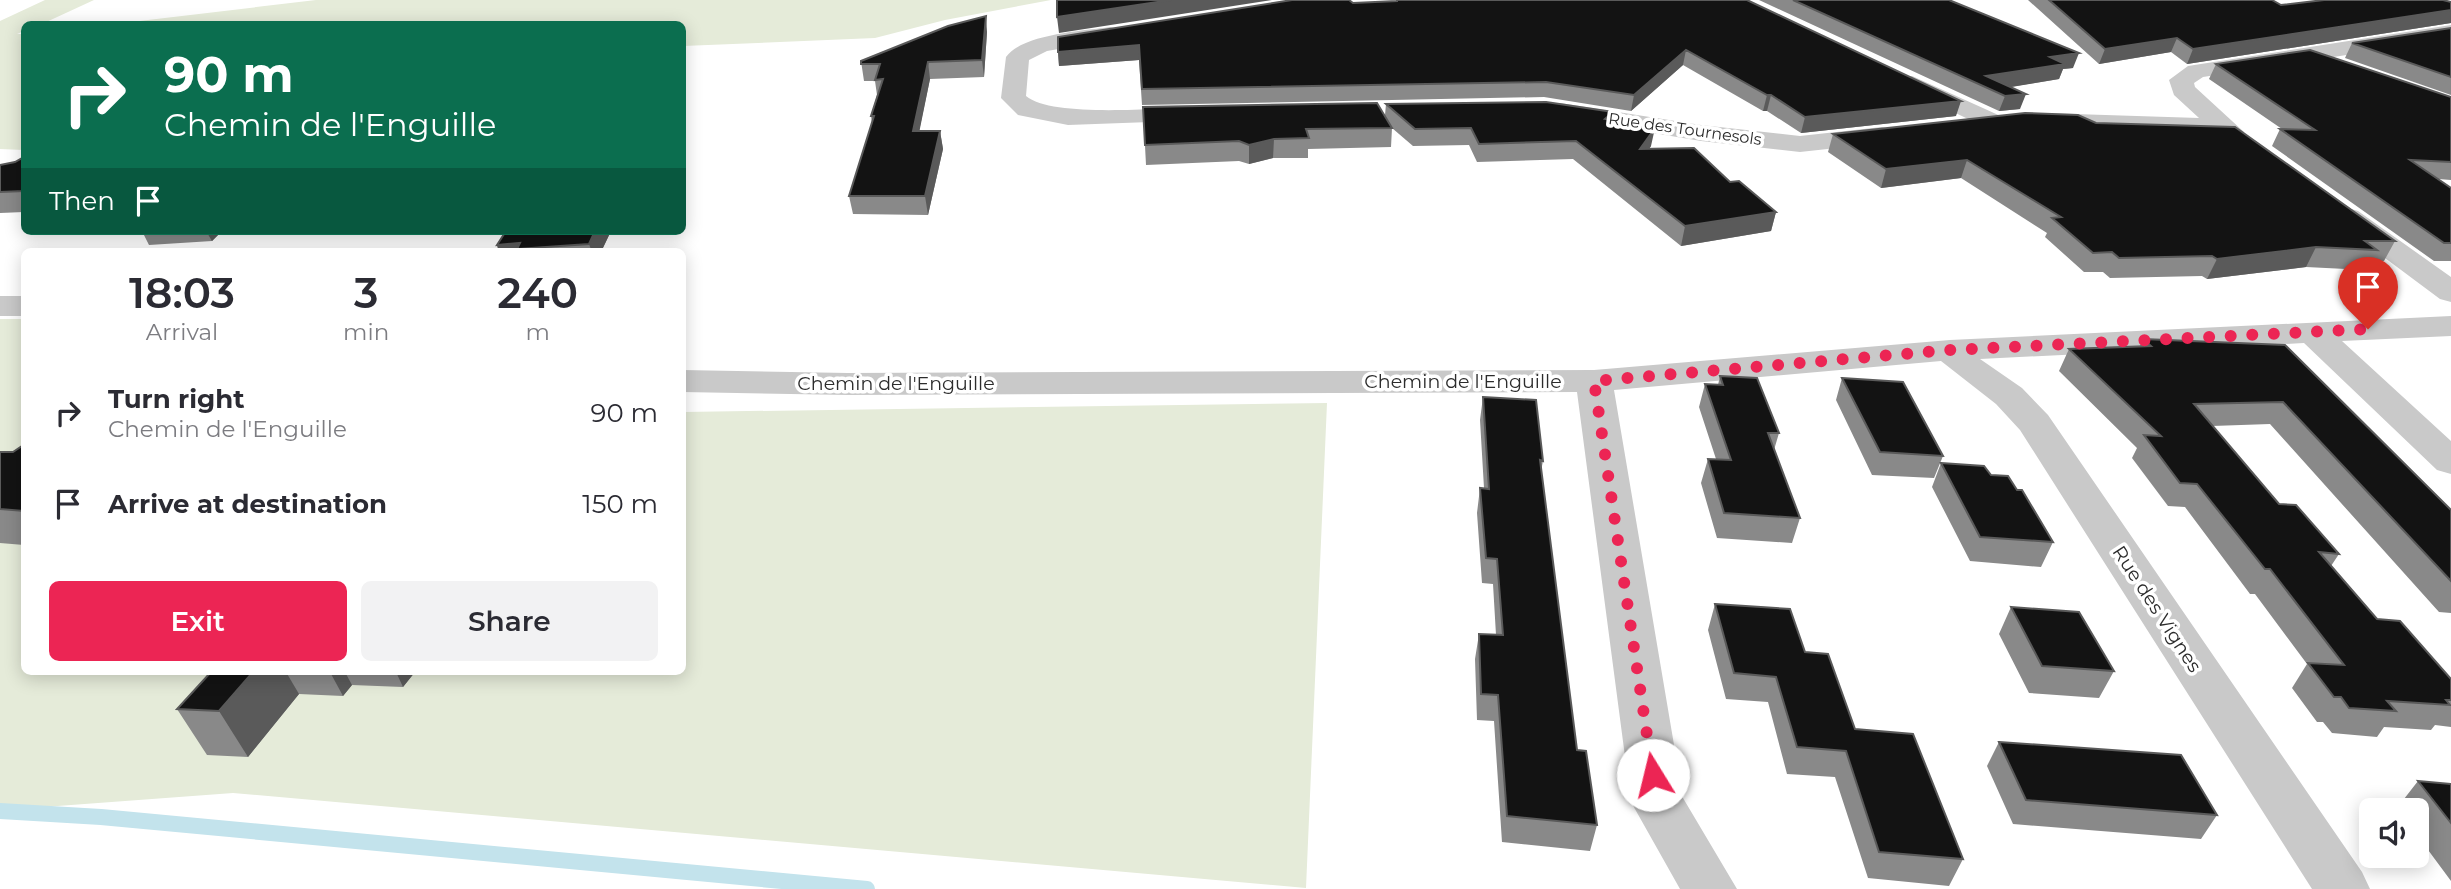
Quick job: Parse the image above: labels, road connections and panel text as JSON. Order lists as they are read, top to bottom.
{
  "streets": {
    "street": ["Rue des Tournesols", "Chemin de l'Enguille", "Rue des Vignes"]
  },
  "crossings": [
    ["Chemin de l'Enguille", "Rue des Vignes"]
  ],
  "page": {
    "turn": ["90 m", "Chemin de l'Enguille"],
    "then": "Then",
    "eta": [
      "18:03",
      "Arrival",
      "3",
      "min",
      "240",
      "m"
    ],
    "list": [
      {
        "name": "Turn right",
        "note": "Chemin de l'Enguille",
        "value": "90 m"
      },
      {
        "name": "Arrive at destination",
        "value": "150 m"
      }
    ],
    "buttons": ["Exit", "Share"]
  }
}
